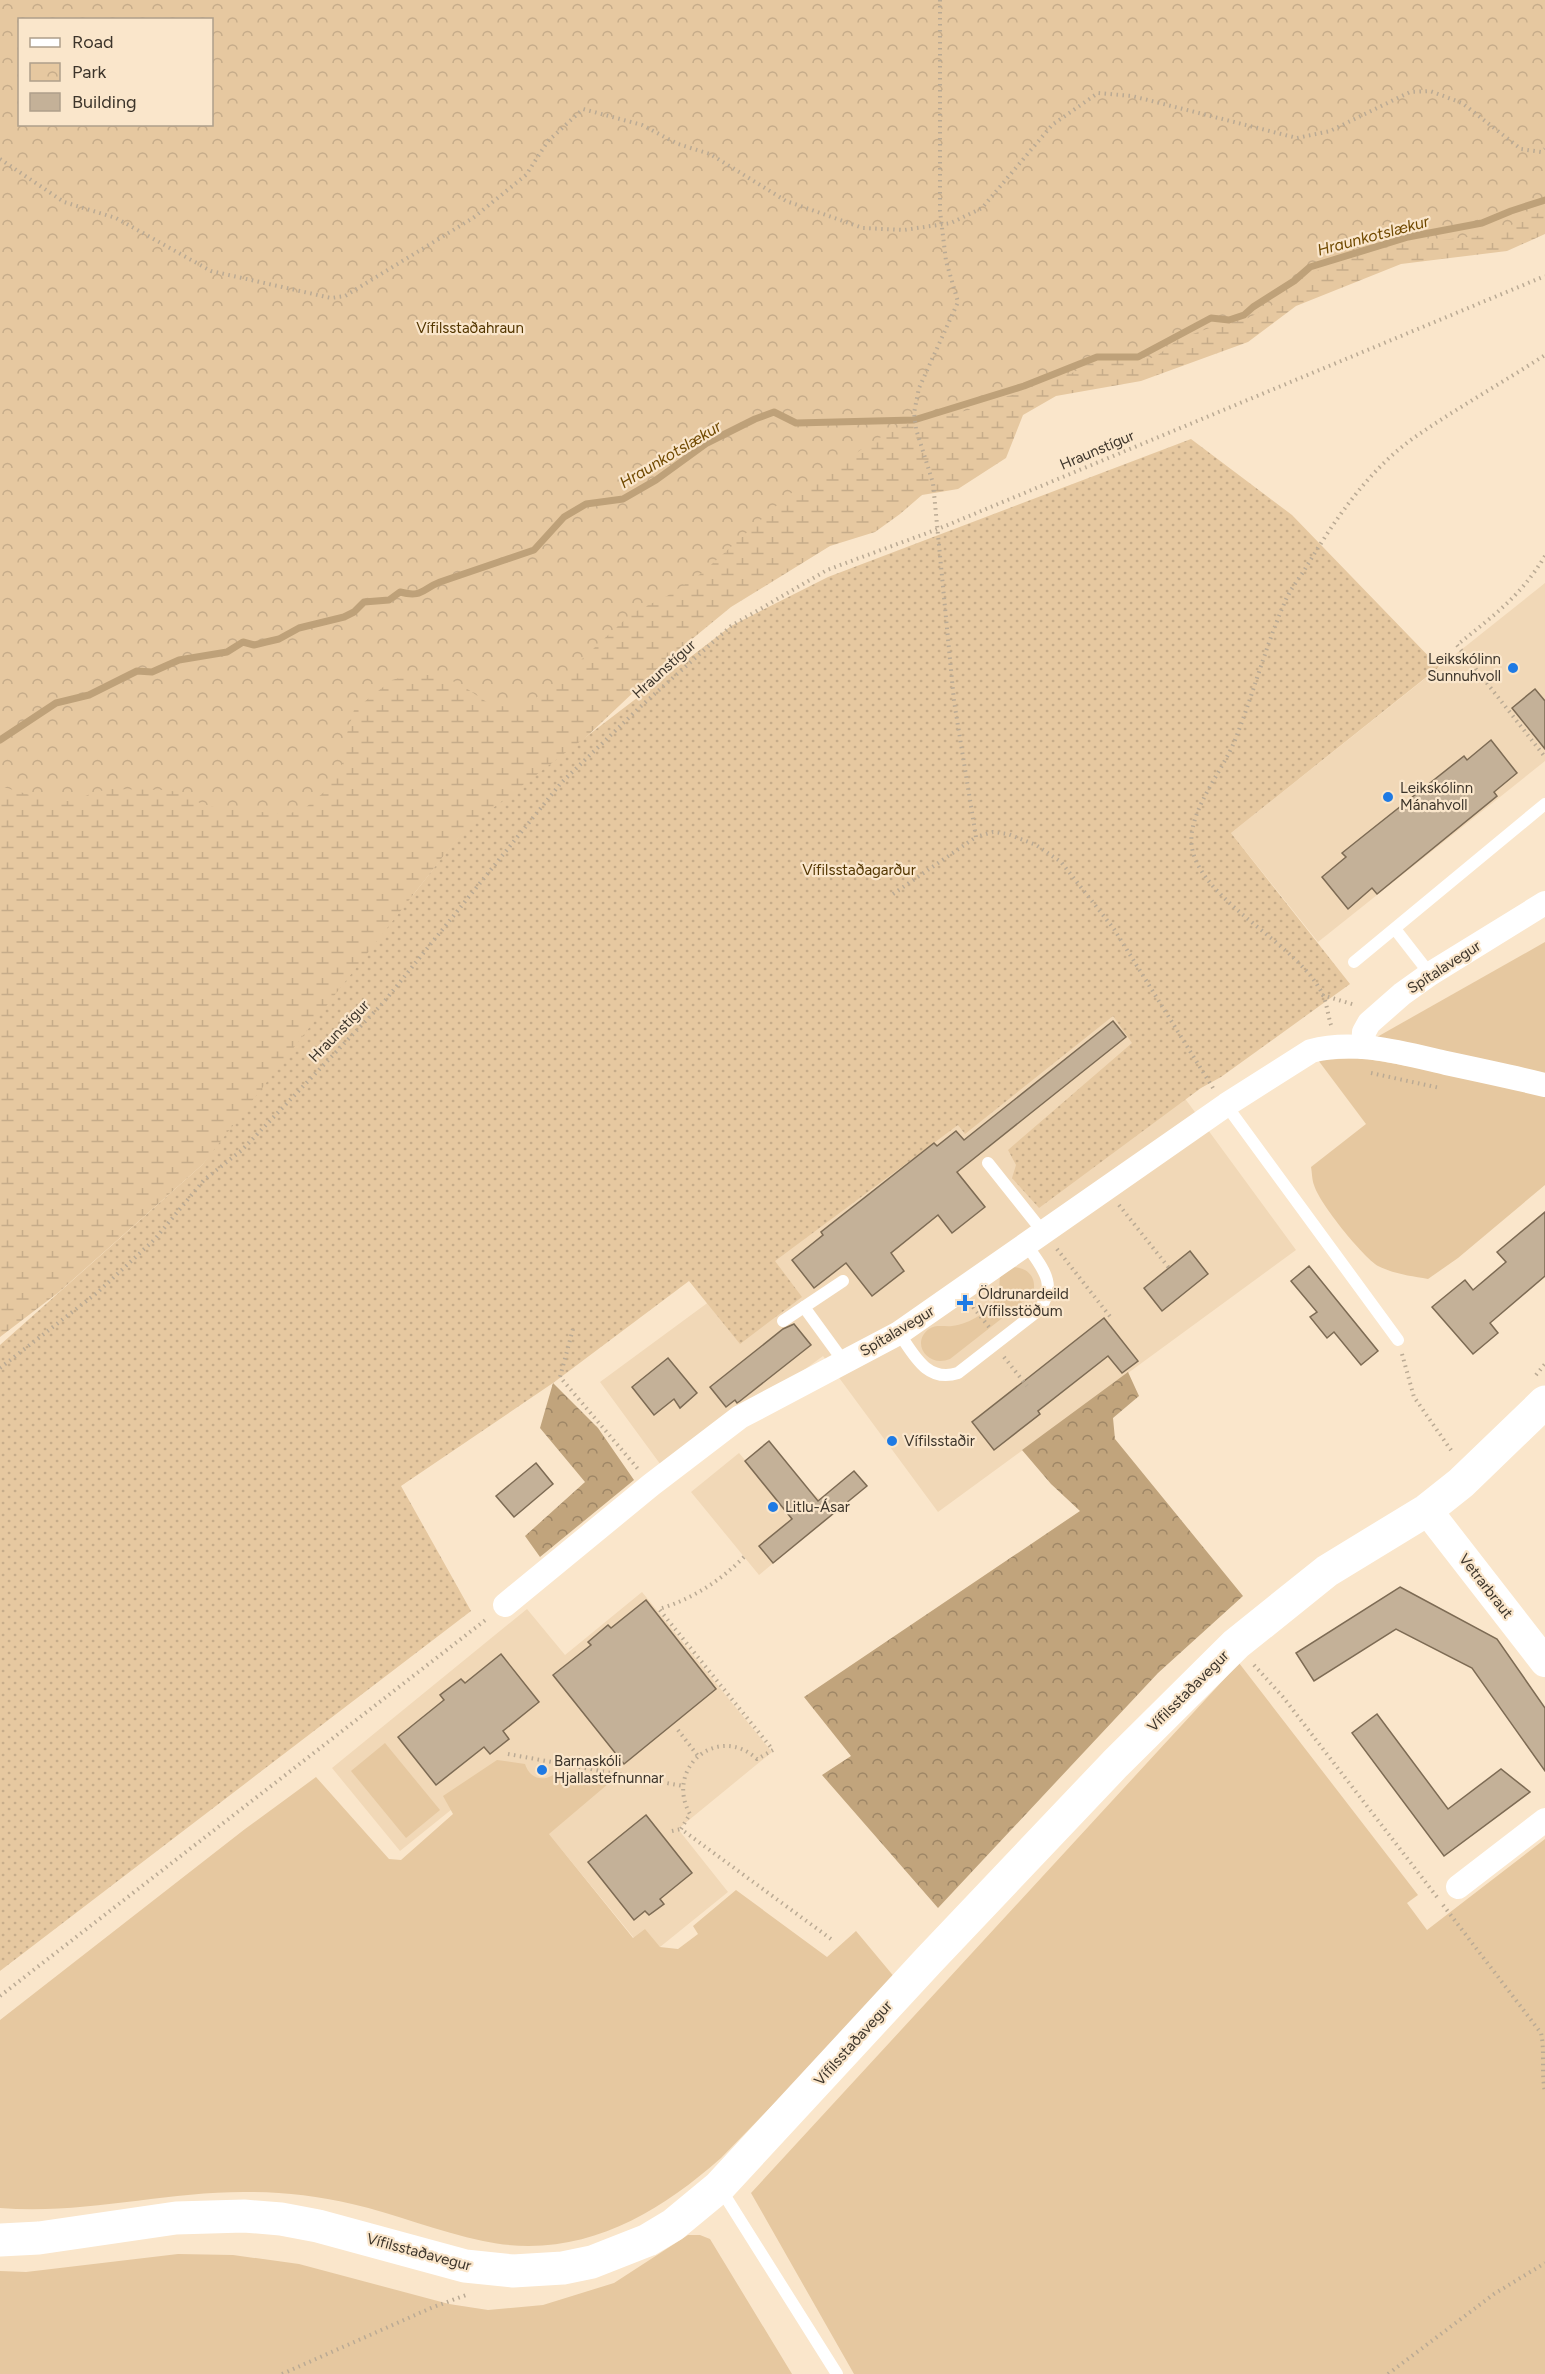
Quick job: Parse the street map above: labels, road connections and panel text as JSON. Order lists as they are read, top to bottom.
{
  "streets": {
    "main road": ["Vífilsstaðavegur"],
    "street": ["Spítalavegur", "Vetrarbraut"],
    "path": ["Hraunstígur"]
  },
  "crossings": [
    ["Vetrarbraut", "Vífilsstaðavegur"]
  ],
  "water": ["Hraunkotslækur"],
  "parks": ["Vífilsstaðahraun", "Vífilsstaðagarður"],
  "places": {
    "other": [
      "Leikskólinn Sunnuhvoll",
      "Leikskólinn Mánahvoll",
      "Vífilsstaðir",
      "Litlu-Ásar",
      "Barnaskóli Hjallastefnunnar"
    ],
    "health": ["Öldrunardeild Vífilsstöðum"]
  },
  "legend": ["Road", "Park", "Building"]
}
